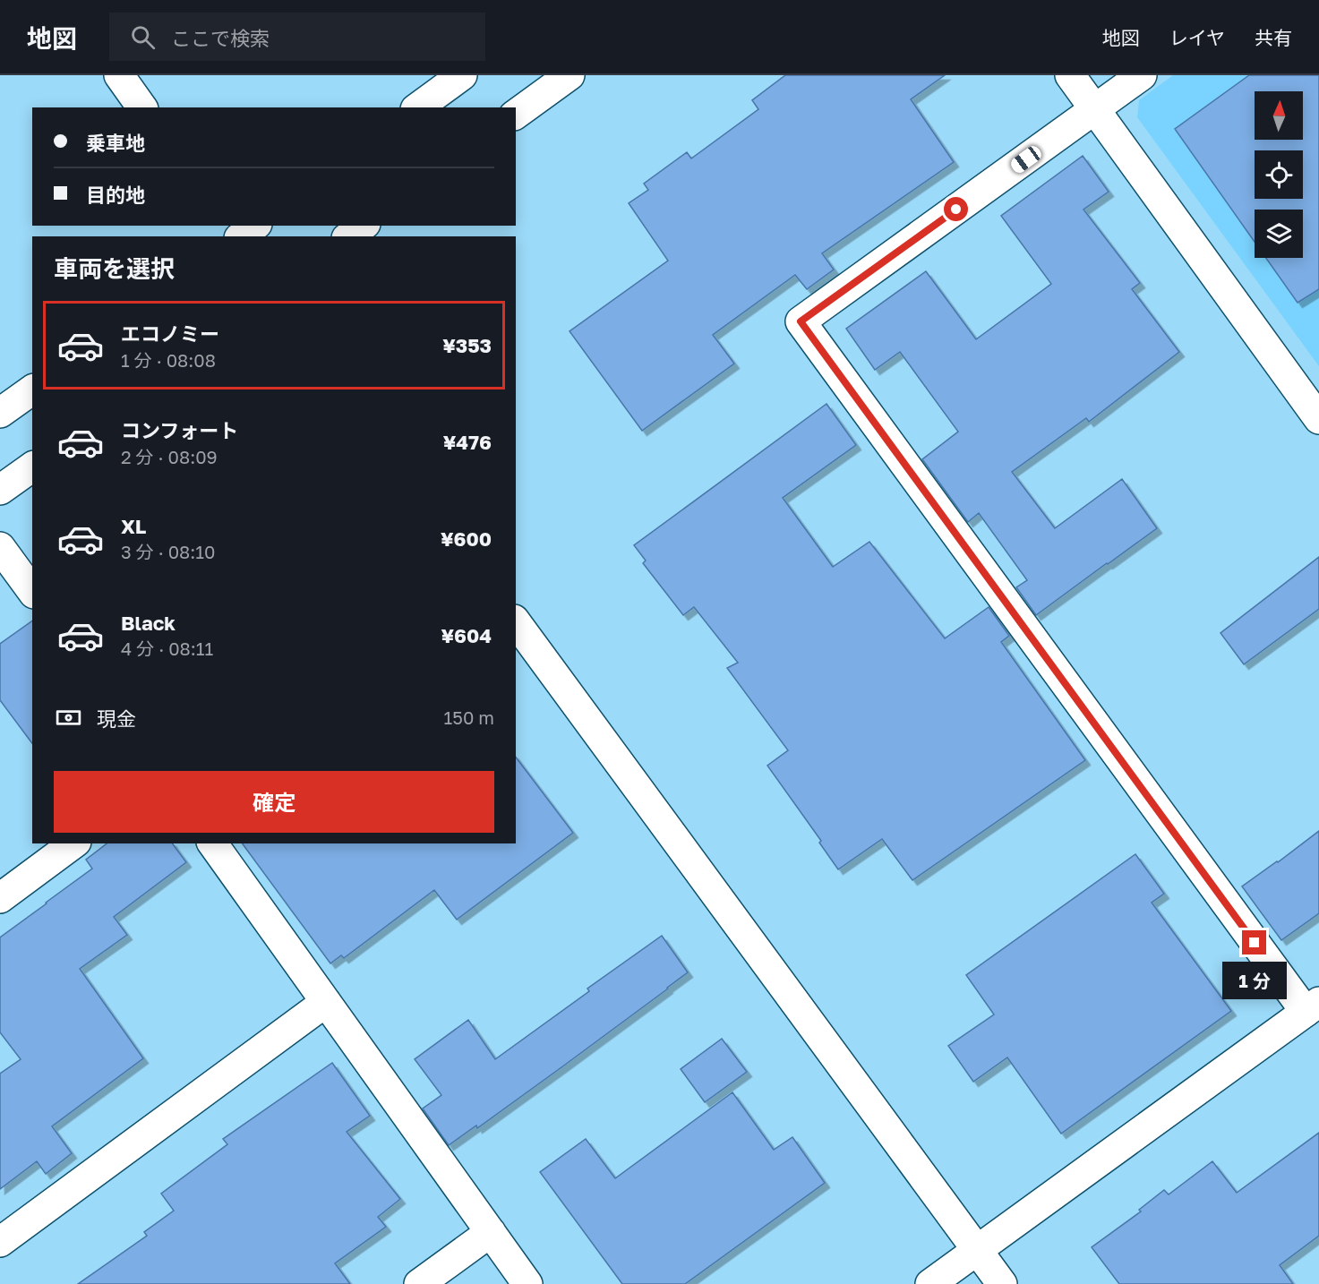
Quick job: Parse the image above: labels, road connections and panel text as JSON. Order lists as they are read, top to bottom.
{
  "north": "top",
  "page": {
    "header": "地図",
    "search": "ここで検索",
    "nav": ["地図", "レイヤ", "共有"],
    "banner": ["乗車地", "目的地"],
    "heading": "車両を選択",
    "list": [
      {
        "name": "エコノミー",
        "note": "1 分 · 08:08",
        "value": "¥353"
      },
      {
        "name": "コンフォート",
        "note": "2 分 · 08:09",
        "value": "¥476"
      },
      {
        "name": "XL",
        "note": "3 分 · 08:10",
        "value": "¥600"
      },
      {
        "name": "Black",
        "note": "4 分 · 08:11",
        "value": "¥604"
      }
    ],
    "pay": ["現金", "150 m"],
    "buttons": "確定",
    "bubble": "1 分"
  }
}
